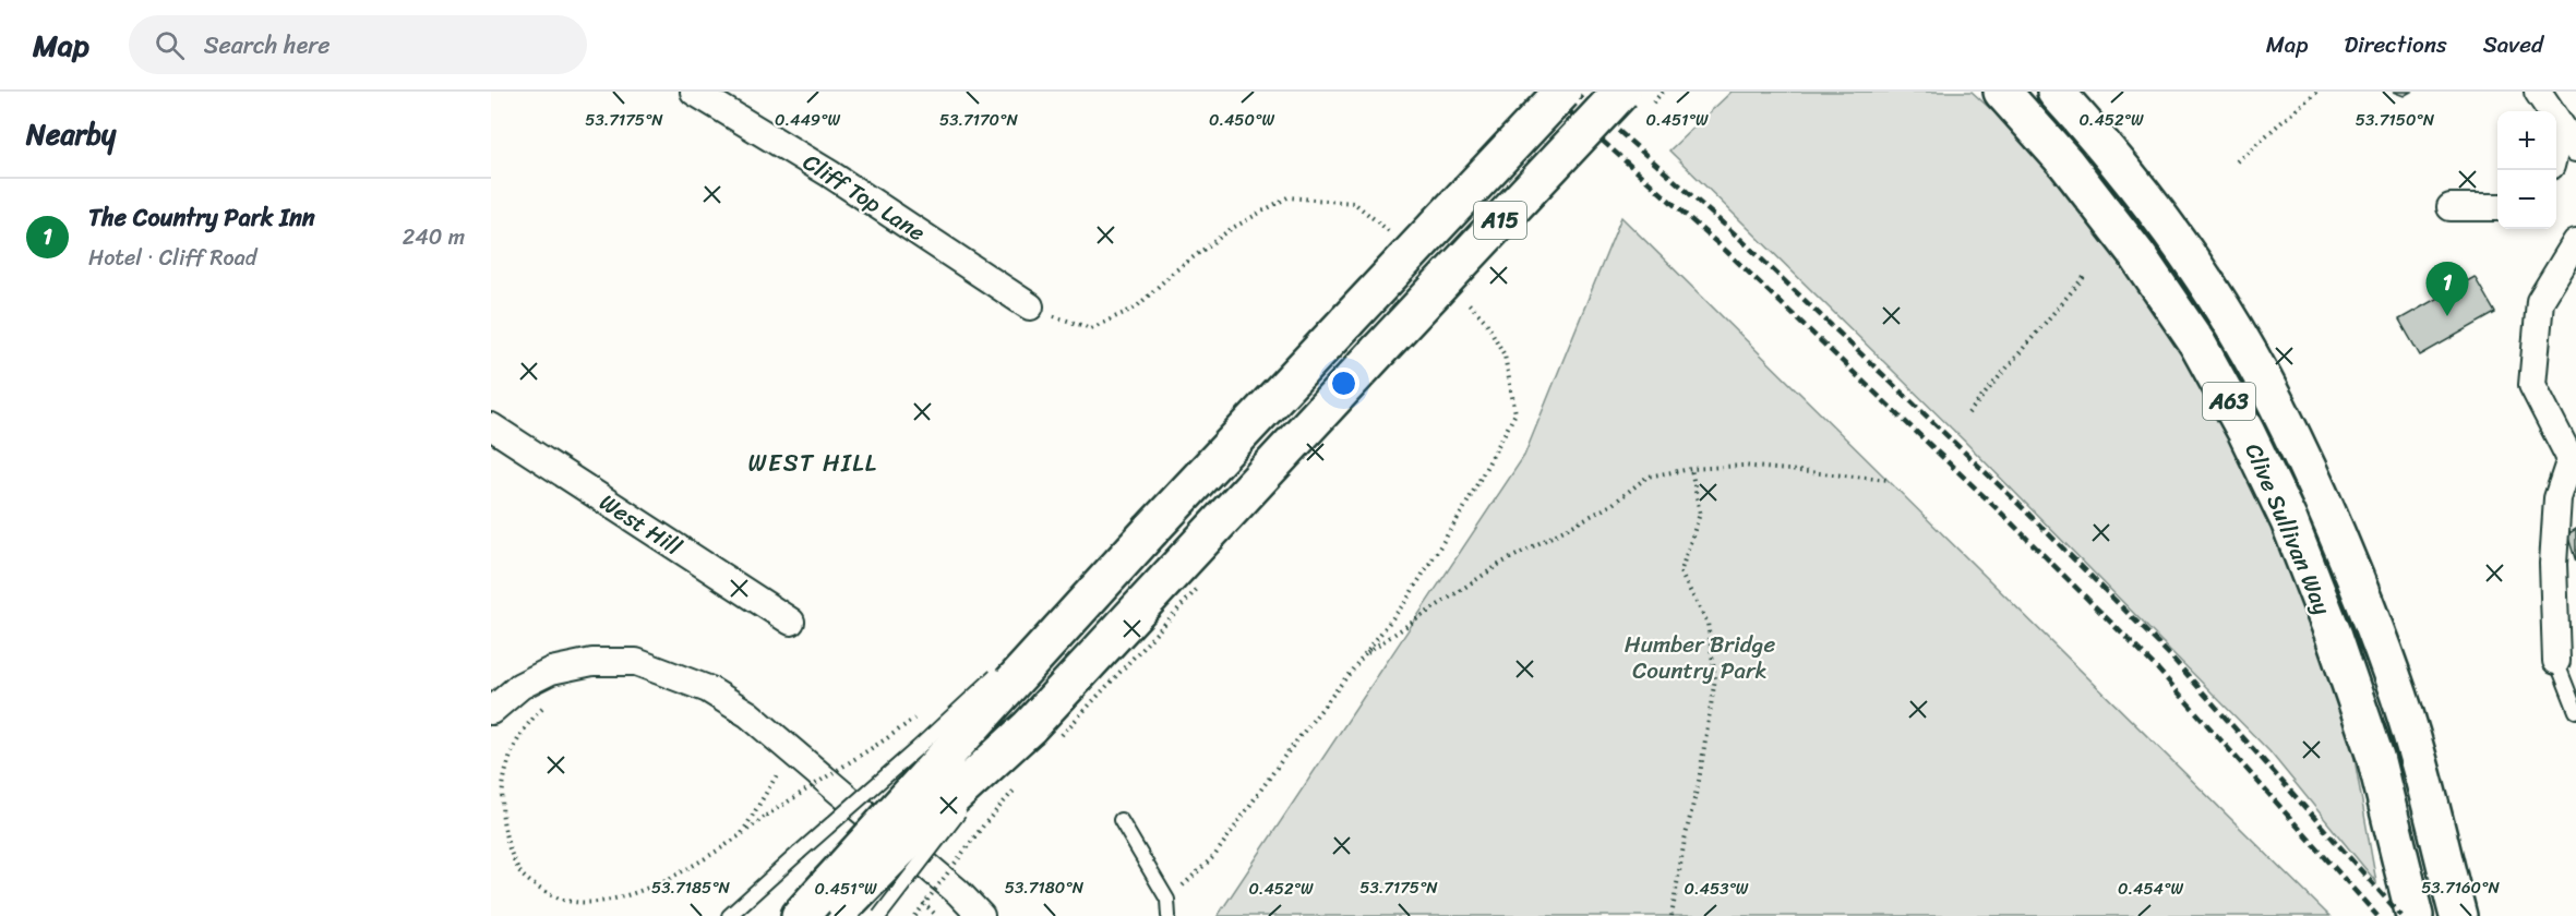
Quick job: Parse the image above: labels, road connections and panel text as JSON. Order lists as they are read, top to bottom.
{
  "streets": {
    "highway": ["A15", "A63", "Clive Sullivan Way"],
    "street": ["Cliff Top Lane", "West Hill"]
  },
  "districts": ["WEST HILL"],
  "parks": ["Humber Bridge Country Park"],
  "page": {
    "header": "Map",
    "search": "Search here",
    "nav": ["Map", "Directions", "Saved"],
    "heading": "Nearby",
    "map_buttons": ["+", "−"],
    "list": [
      {
        "mark": "1",
        "name": "The Country Park Inn",
        "note": "Hotel · Cliff Road",
        "value": "240 m"
      }
    ],
    "pins": "1"
  },
  "coordinates": [
    "0.449°W",
    "0.450°W",
    "0.451°W",
    "0.452°W",
    "53.7150°N",
    "53.7175°N",
    "53.7170°N",
    "53.7185°N",
    "53.7180°N",
    "53.7160°N",
    "0.453°W",
    "0.454°W"
  ]
}
